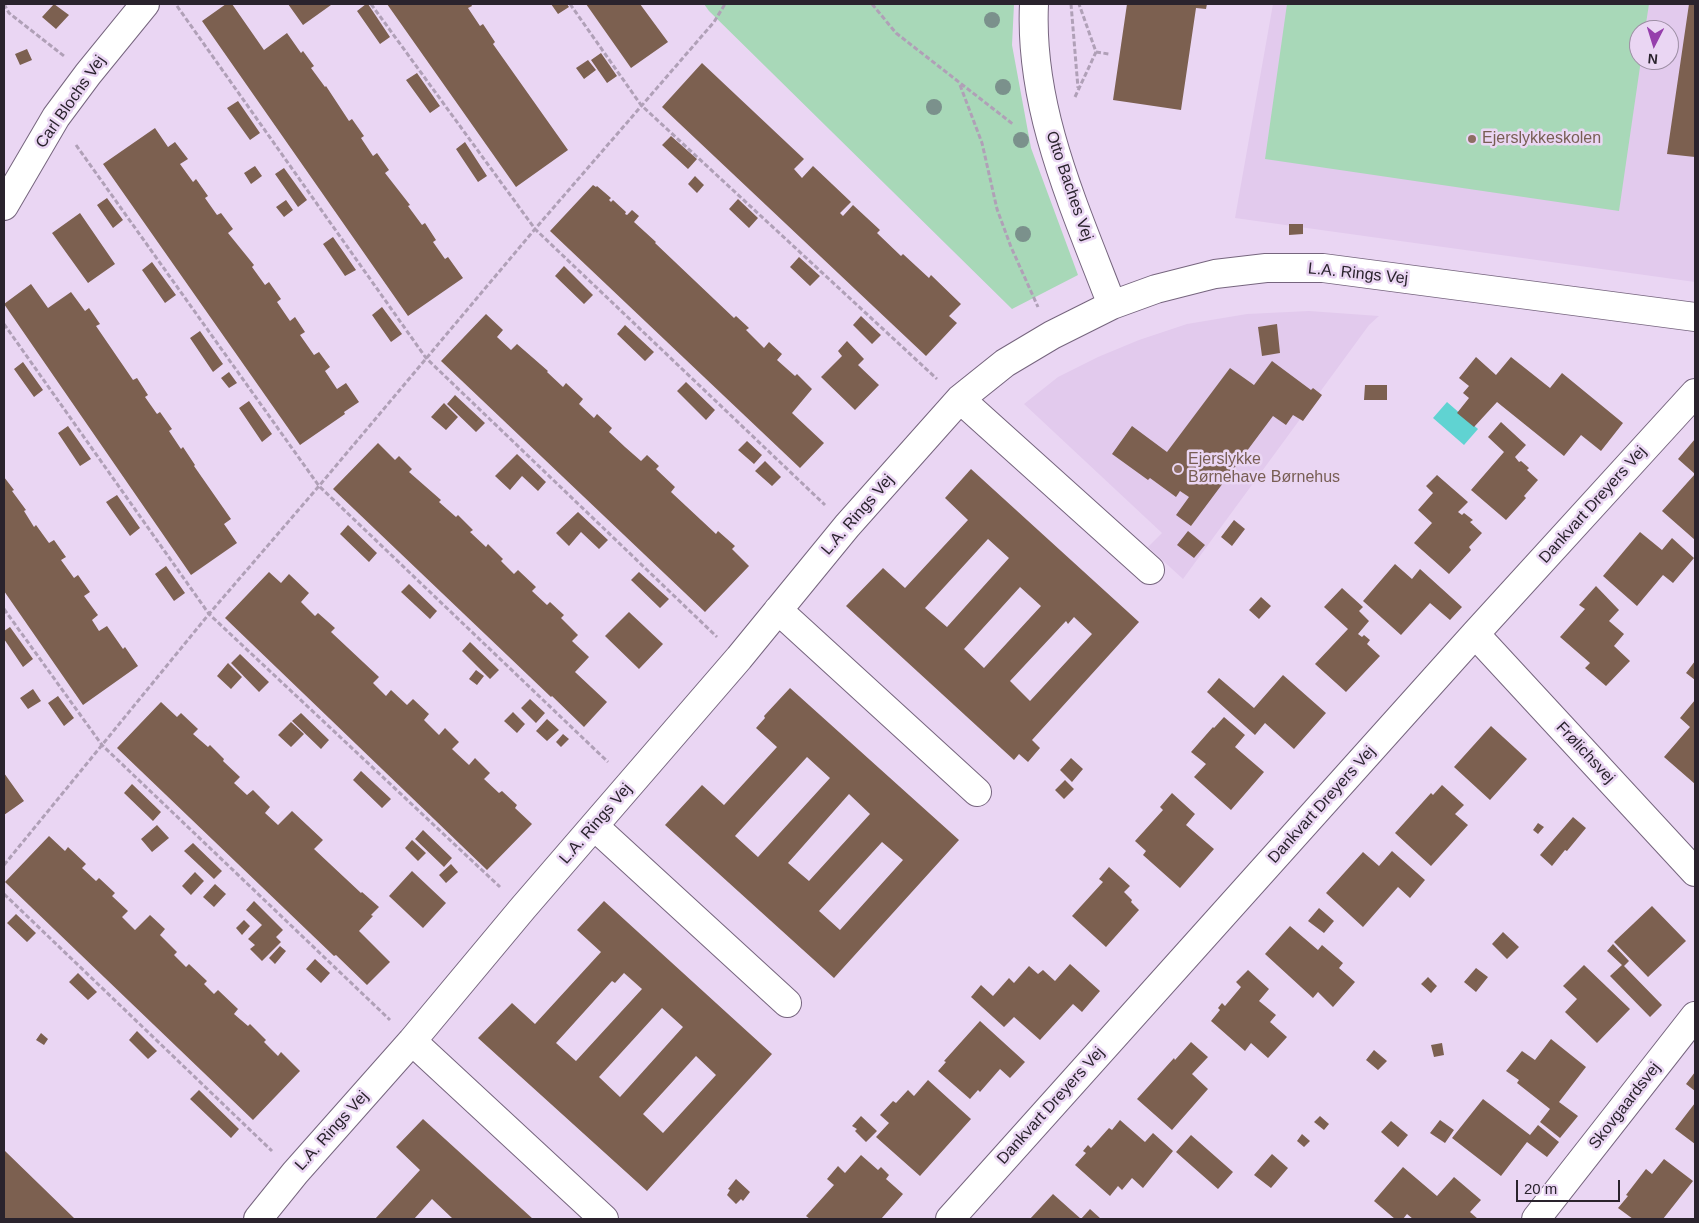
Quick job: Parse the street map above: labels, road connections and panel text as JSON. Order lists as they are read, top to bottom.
{
  "streets": {
    "street": [
      "Carl Blochs Vej",
      "Otto Baches Vej",
      "L.A. Rings Vej",
      "Dankvart Dreyers Vej",
      "Frølichsvej",
      "Skovgaardsvej"
    ]
  },
  "crossings": [
    ["Otto Baches Vej", "L.A. Rings Vej"],
    ["Dankvart Dreyers Vej", "Frølichsvej"]
  ],
  "places": ["Ejerslykkeskolen", "Ejerslykke Børnehave Børnehus"],
  "scale_bar": "20 m",
  "north": "bottom"
}
